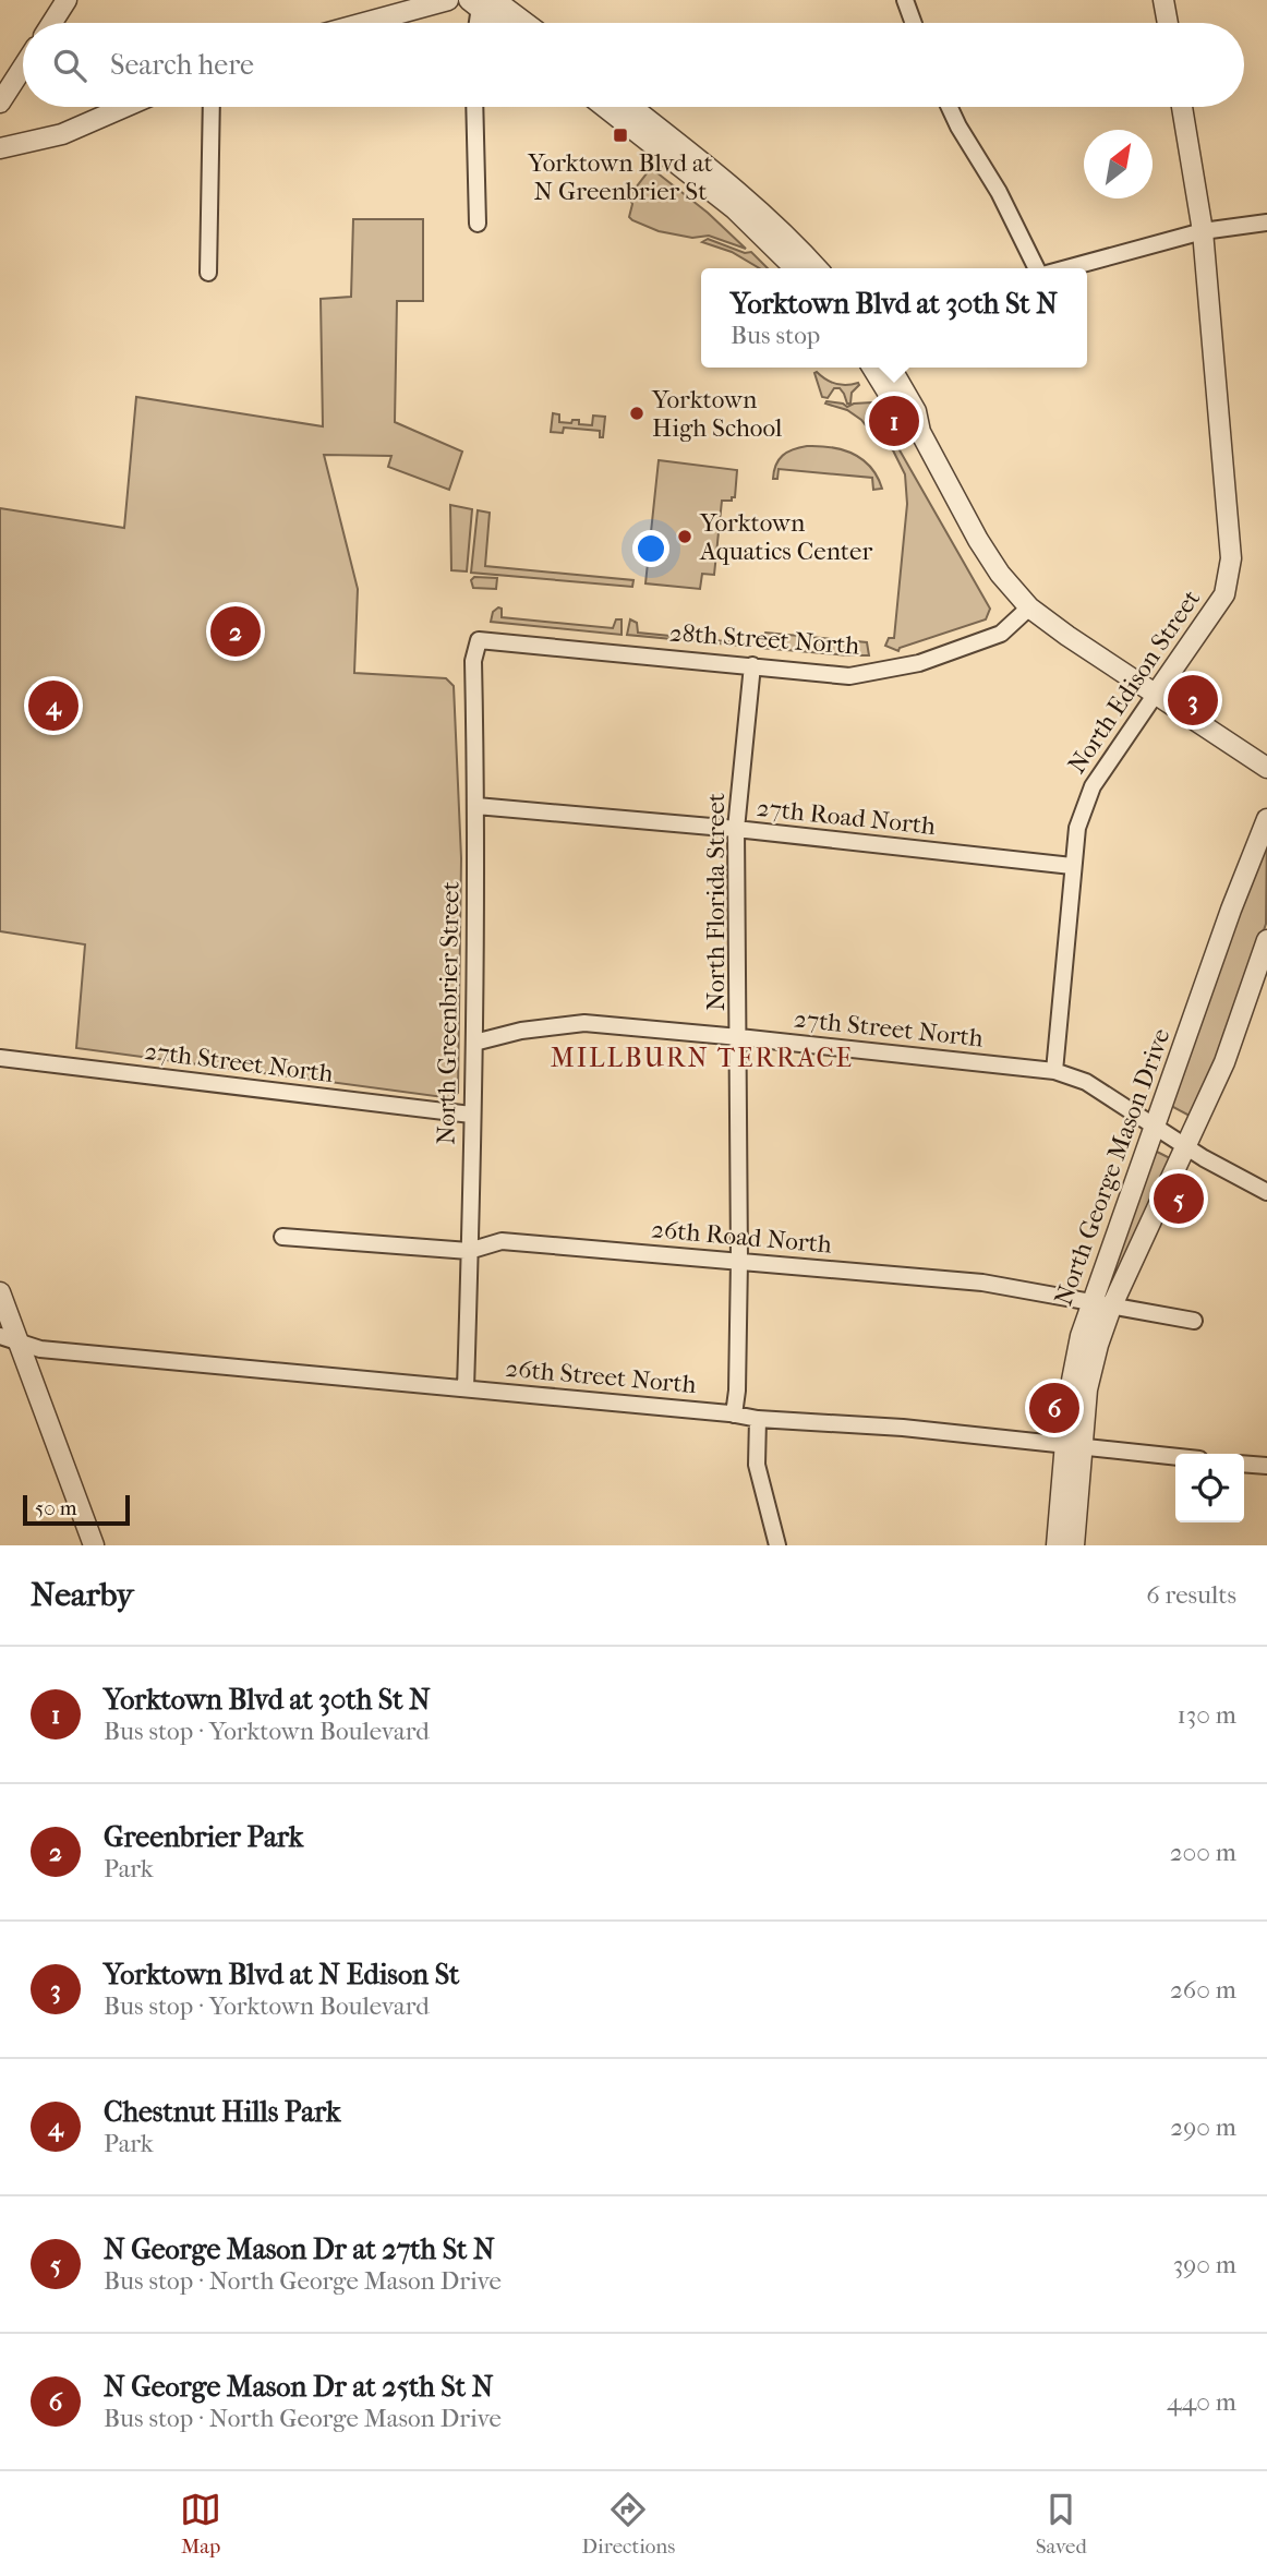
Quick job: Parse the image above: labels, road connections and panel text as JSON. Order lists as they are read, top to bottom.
{
  "streets": {
    "street": [
      "28th Street North",
      "North Edison Street",
      "27th Road North",
      "North Florida Street",
      "North Greenbrier Street",
      "27th Street North",
      "North George Mason Drive",
      "26th Road North",
      "26th Street North"
    ]
  },
  "crossings": [
    ["28th Street North", "North Florida Street"],
    ["28th Street North", "North Greenbrier Street"],
    ["North Edison Street", "27th Road North"],
    ["North Edison Street", "27th Street North"],
    ["27th Road North", "North Florida Street"],
    ["27th Road North", "North Greenbrier Street"],
    ["North Florida Street", "27th Street North"],
    ["North Florida Street", "26th Road North"],
    ["North Florida Street", "26th Street North"],
    ["North Greenbrier Street", "27th Street North"],
    ["North Greenbrier Street", "26th Road North"],
    ["North Greenbrier Street", "26th Street North"],
    ["27th Street North", "North George Mason Drive"],
    ["North George Mason Drive", "26th Road North"],
    ["North George Mason Drive", "26th Street North"]
  ],
  "districts": ["MILLBURN TERRACE"],
  "places": {
    "transit": ["Yorktown Blvd at N Greenbrier St"],
    "other": ["Yorktown High School", "Yorktown Aquatics Center"]
  },
  "scale_bar": "50 m",
  "north": "top right",
  "page": {
    "search": "Search here",
    "popup": ["Yorktown Blvd at 30th St N", "Bus stop"],
    "pins": [
      "1",
      "2",
      "3",
      "4",
      "5",
      "6"
    ],
    "scale": "50 m",
    "heading": ["Nearby", "6 results"],
    "list": [
      {
        "mark": "1",
        "name": "Yorktown Blvd at 30th St N",
        "note": "Bus stop · Yorktown Boulevard",
        "value": "130 m"
      },
      {
        "mark": "2",
        "name": "Greenbrier Park",
        "note": "Park",
        "value": "200 m"
      },
      {
        "mark": "3",
        "name": "Yorktown Blvd at N Edison St",
        "note": "Bus stop · Yorktown Boulevard",
        "value": "260 m"
      },
      {
        "mark": "4",
        "name": "Chestnut Hills Park",
        "note": "Park",
        "value": "290 m"
      },
      {
        "mark": "5",
        "name": "N George Mason Dr at 27th St N",
        "note": "Bus stop · North George Mason Drive",
        "value": "390 m"
      },
      {
        "mark": "6",
        "name": "N George Mason Dr at 25th St N",
        "note": "Bus stop · North George Mason Drive",
        "value": "440 m"
      }
    ],
    "nav": ["Map", "Directions", "Saved"]
  }
}
